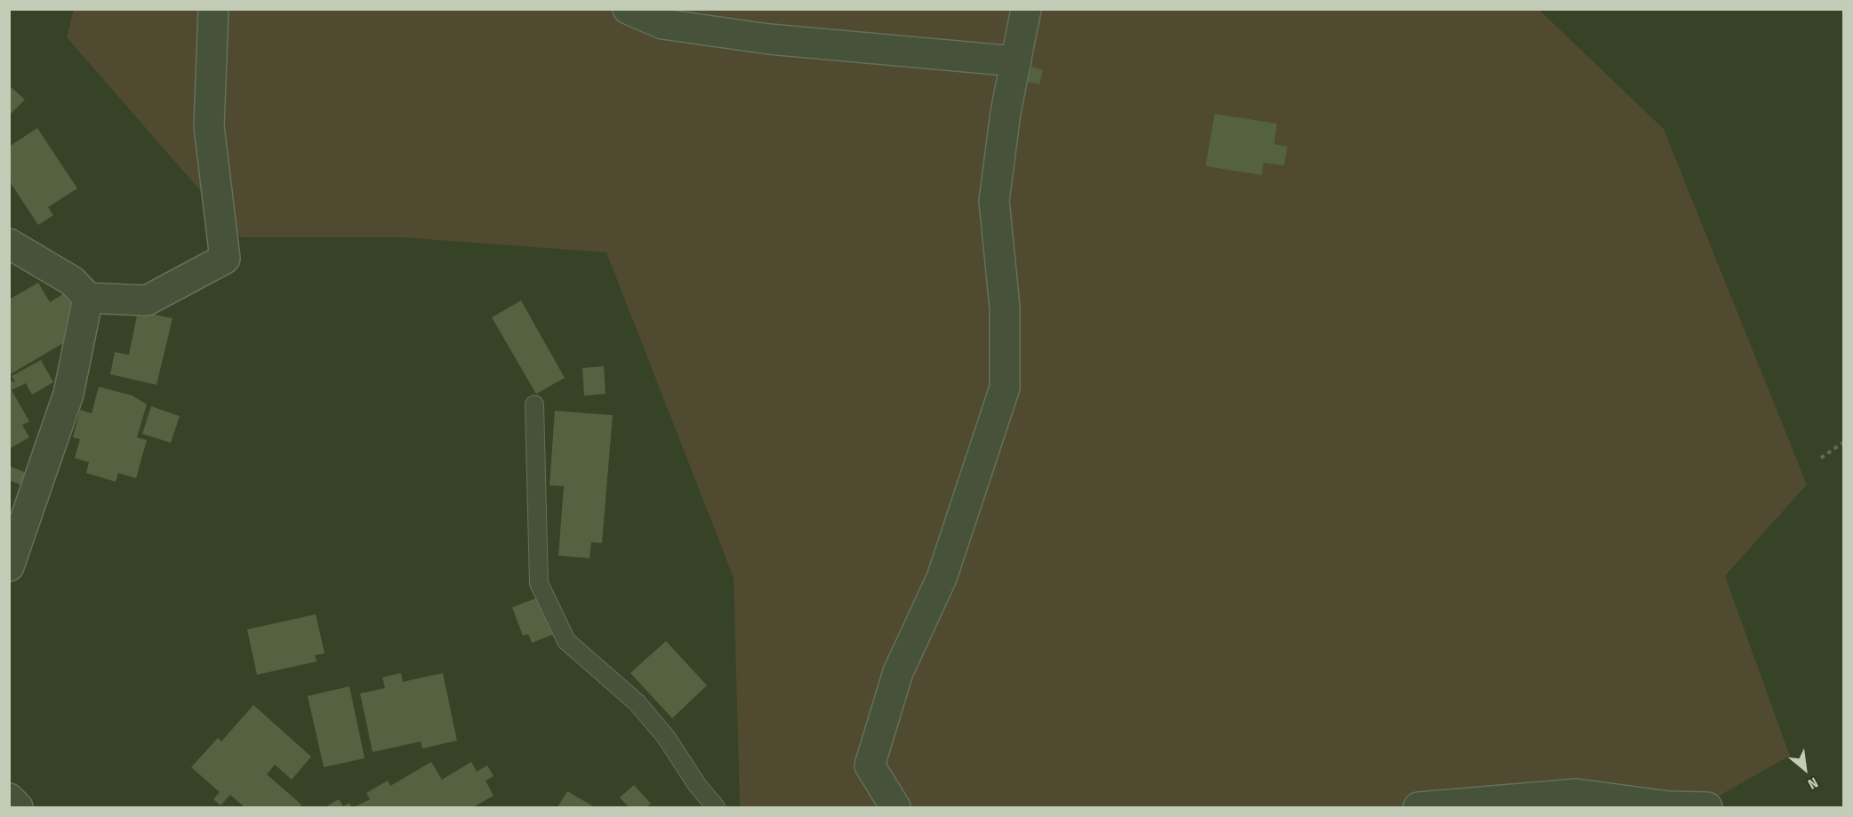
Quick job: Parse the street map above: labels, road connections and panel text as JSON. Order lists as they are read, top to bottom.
{
  "north": "bottom right"
}
